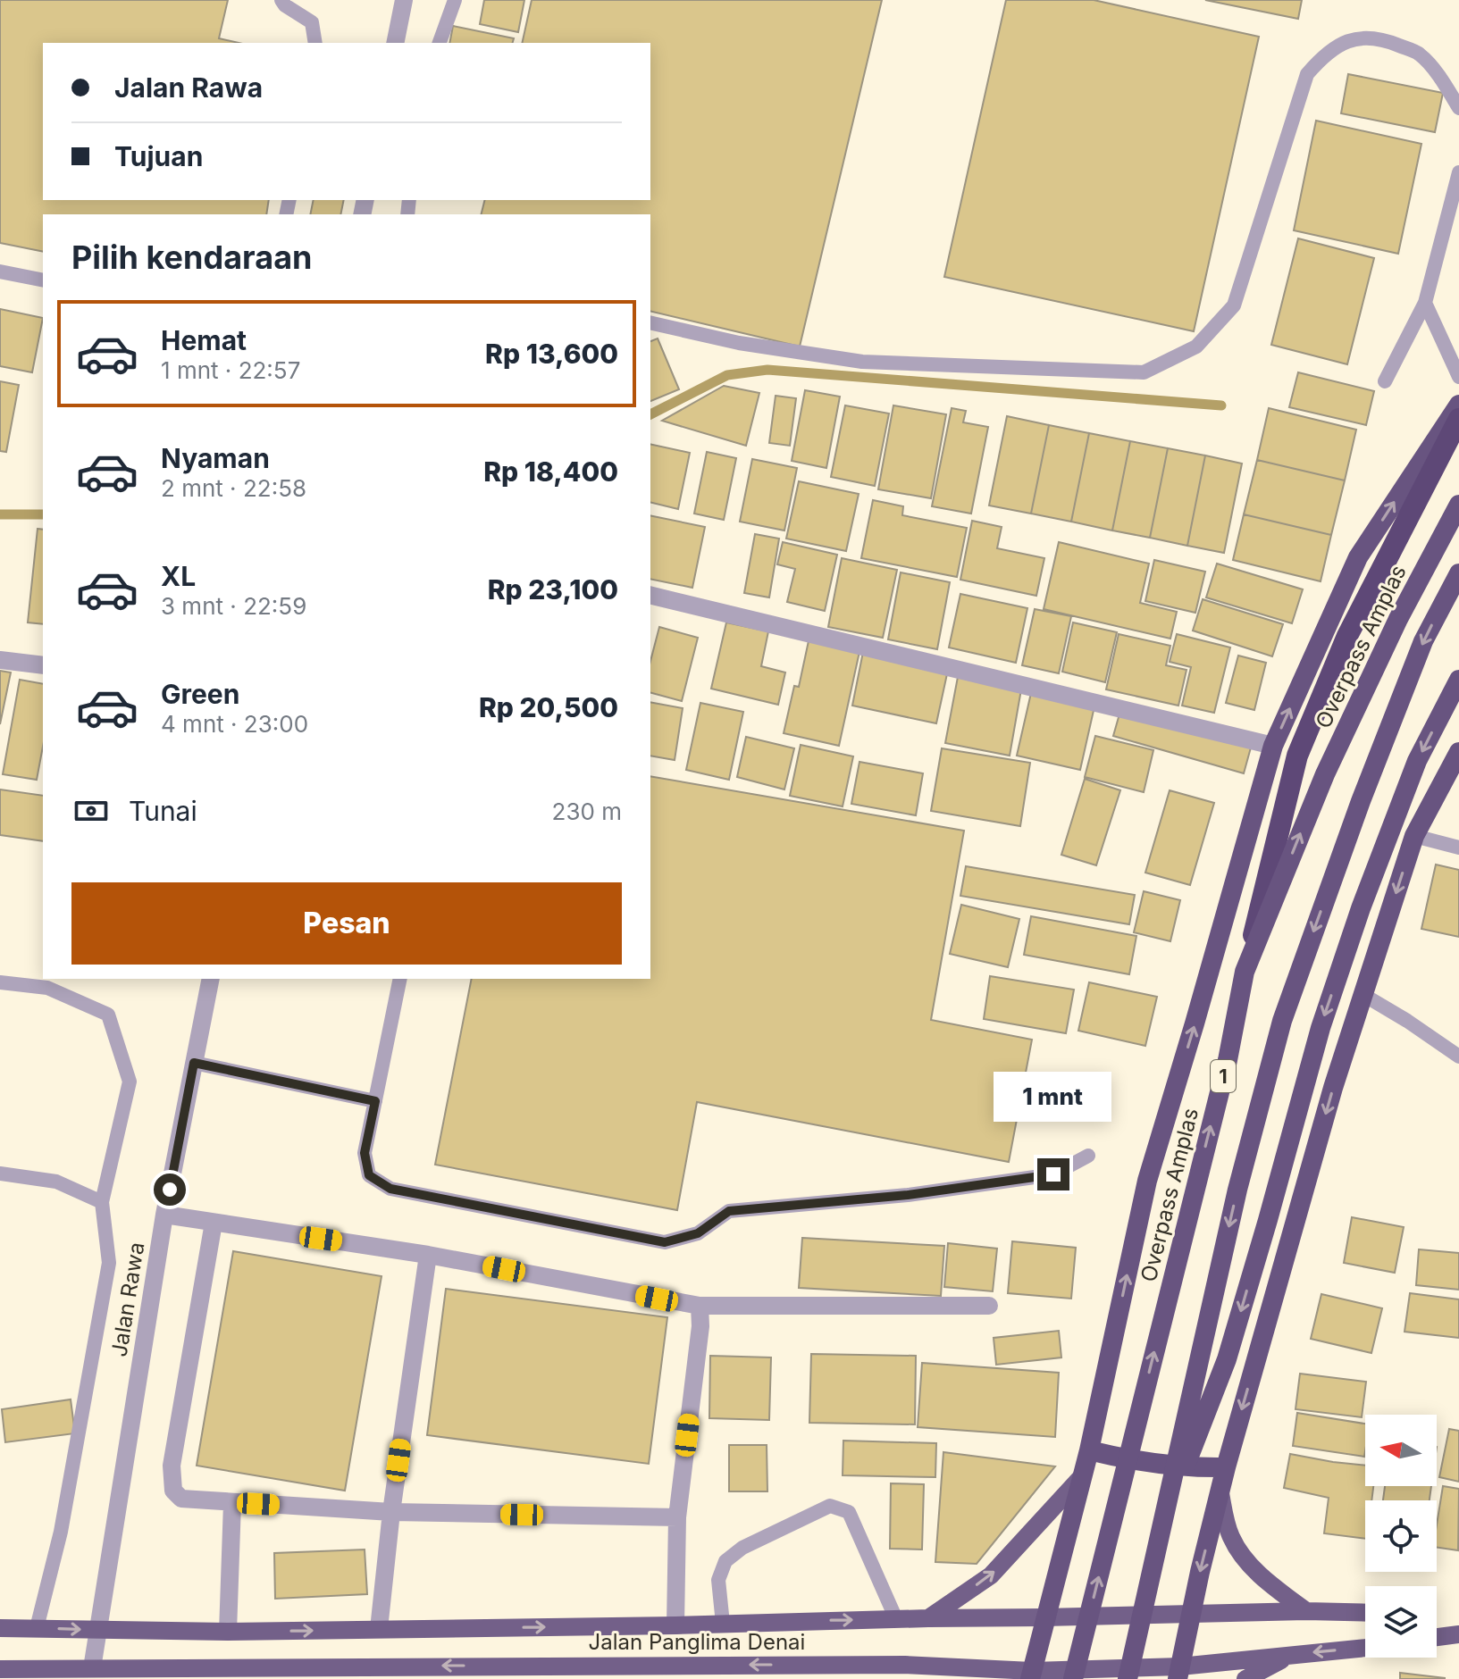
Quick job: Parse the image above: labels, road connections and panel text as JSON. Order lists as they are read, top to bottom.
{
  "streets": {
    "highway": ["Overpass Amplas", "1"],
    "main road": ["Jalan Panglima Denai"],
    "street": ["Jalan Rawa"]
  },
  "crossings": [
    ["Jalan Rawa", "Jalan Panglima Denai"]
  ],
  "north": "left",
  "page": {
    "banner": ["Jalan Rawa", "Tujuan"],
    "heading": "Pilih kendaraan",
    "list": [
      {
        "name": "Hemat",
        "note": "1 mnt · 22:57",
        "value": "Rp 13,600"
      },
      {
        "name": "Nyaman",
        "note": "2 mnt · 22:58",
        "value": "Rp 18,400"
      },
      {
        "name": "XL",
        "note": "3 mnt · 22:59",
        "value": "Rp 23,100"
      },
      {
        "name": "Green",
        "note": "4 mnt · 23:00",
        "value": "Rp 20,500"
      }
    ],
    "pay": ["Tunai", "230 m"],
    "buttons": "Pesan",
    "bubble": "1 mnt"
  }
}
